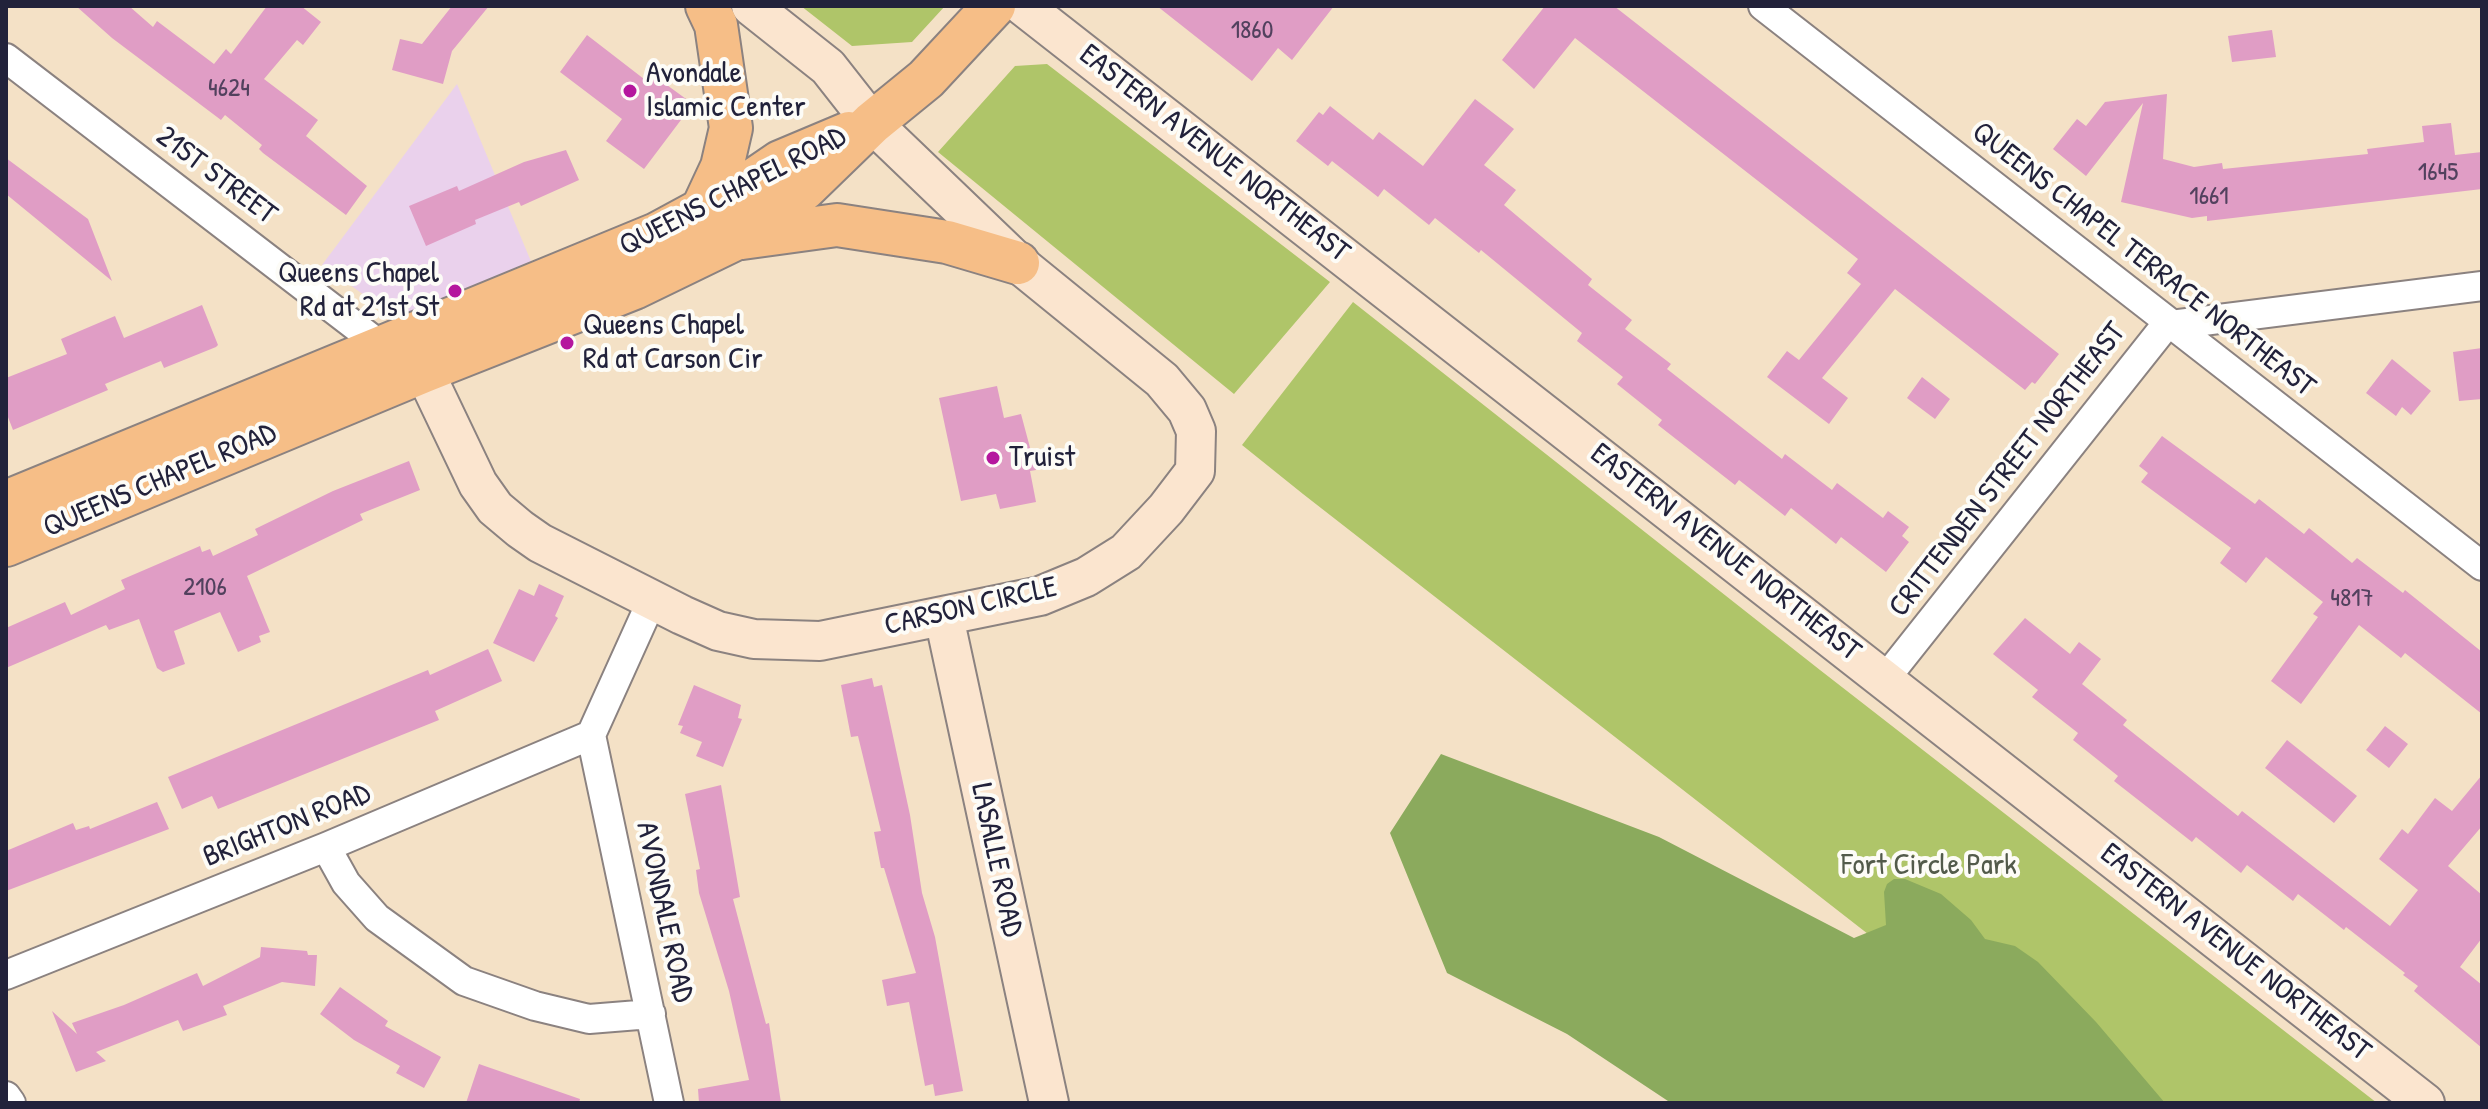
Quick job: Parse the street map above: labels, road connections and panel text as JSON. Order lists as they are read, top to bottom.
{
  "streets": {
    "main road": ["QUEENS CHAPEL ROAD"],
    "street": [
      "EASTERN AVENUE NORTHEAST",
      "21ST STREET",
      "QUEENS CHAPEL TERRACE NORTHEAST",
      "CRITTENDEN STREET NORTHEAST",
      "CARSON CIRCLE",
      "BRIGHTON ROAD",
      "LASALLE ROAD",
      "AVONDALE ROAD"
    ]
  },
  "crossings": [
    ["EASTERN AVENUE NORTHEAST", "CRITTENDEN STREET NORTHEAST"],
    ["21ST STREET", "QUEENS CHAPEL ROAD"],
    ["QUEENS CHAPEL ROAD", "CARSON CIRCLE"],
    ["QUEENS CHAPEL TERRACE NORTHEAST", "CRITTENDEN STREET NORTHEAST"],
    ["CARSON CIRCLE", "LASALLE ROAD"],
    ["BRIGHTON ROAD", "AVONDALE ROAD"]
  ],
  "parks": ["Fort Circle Park"],
  "places": [
    "Avondale Islamic Center",
    "Queens Chapel Rd at 21st St",
    "Queens Chapel Rd at Carson Cir",
    "Truist"
  ],
  "house_numbers": [
    "1860",
    "4624",
    "1645",
    "1661",
    "2106",
    "4817"
  ]
}
